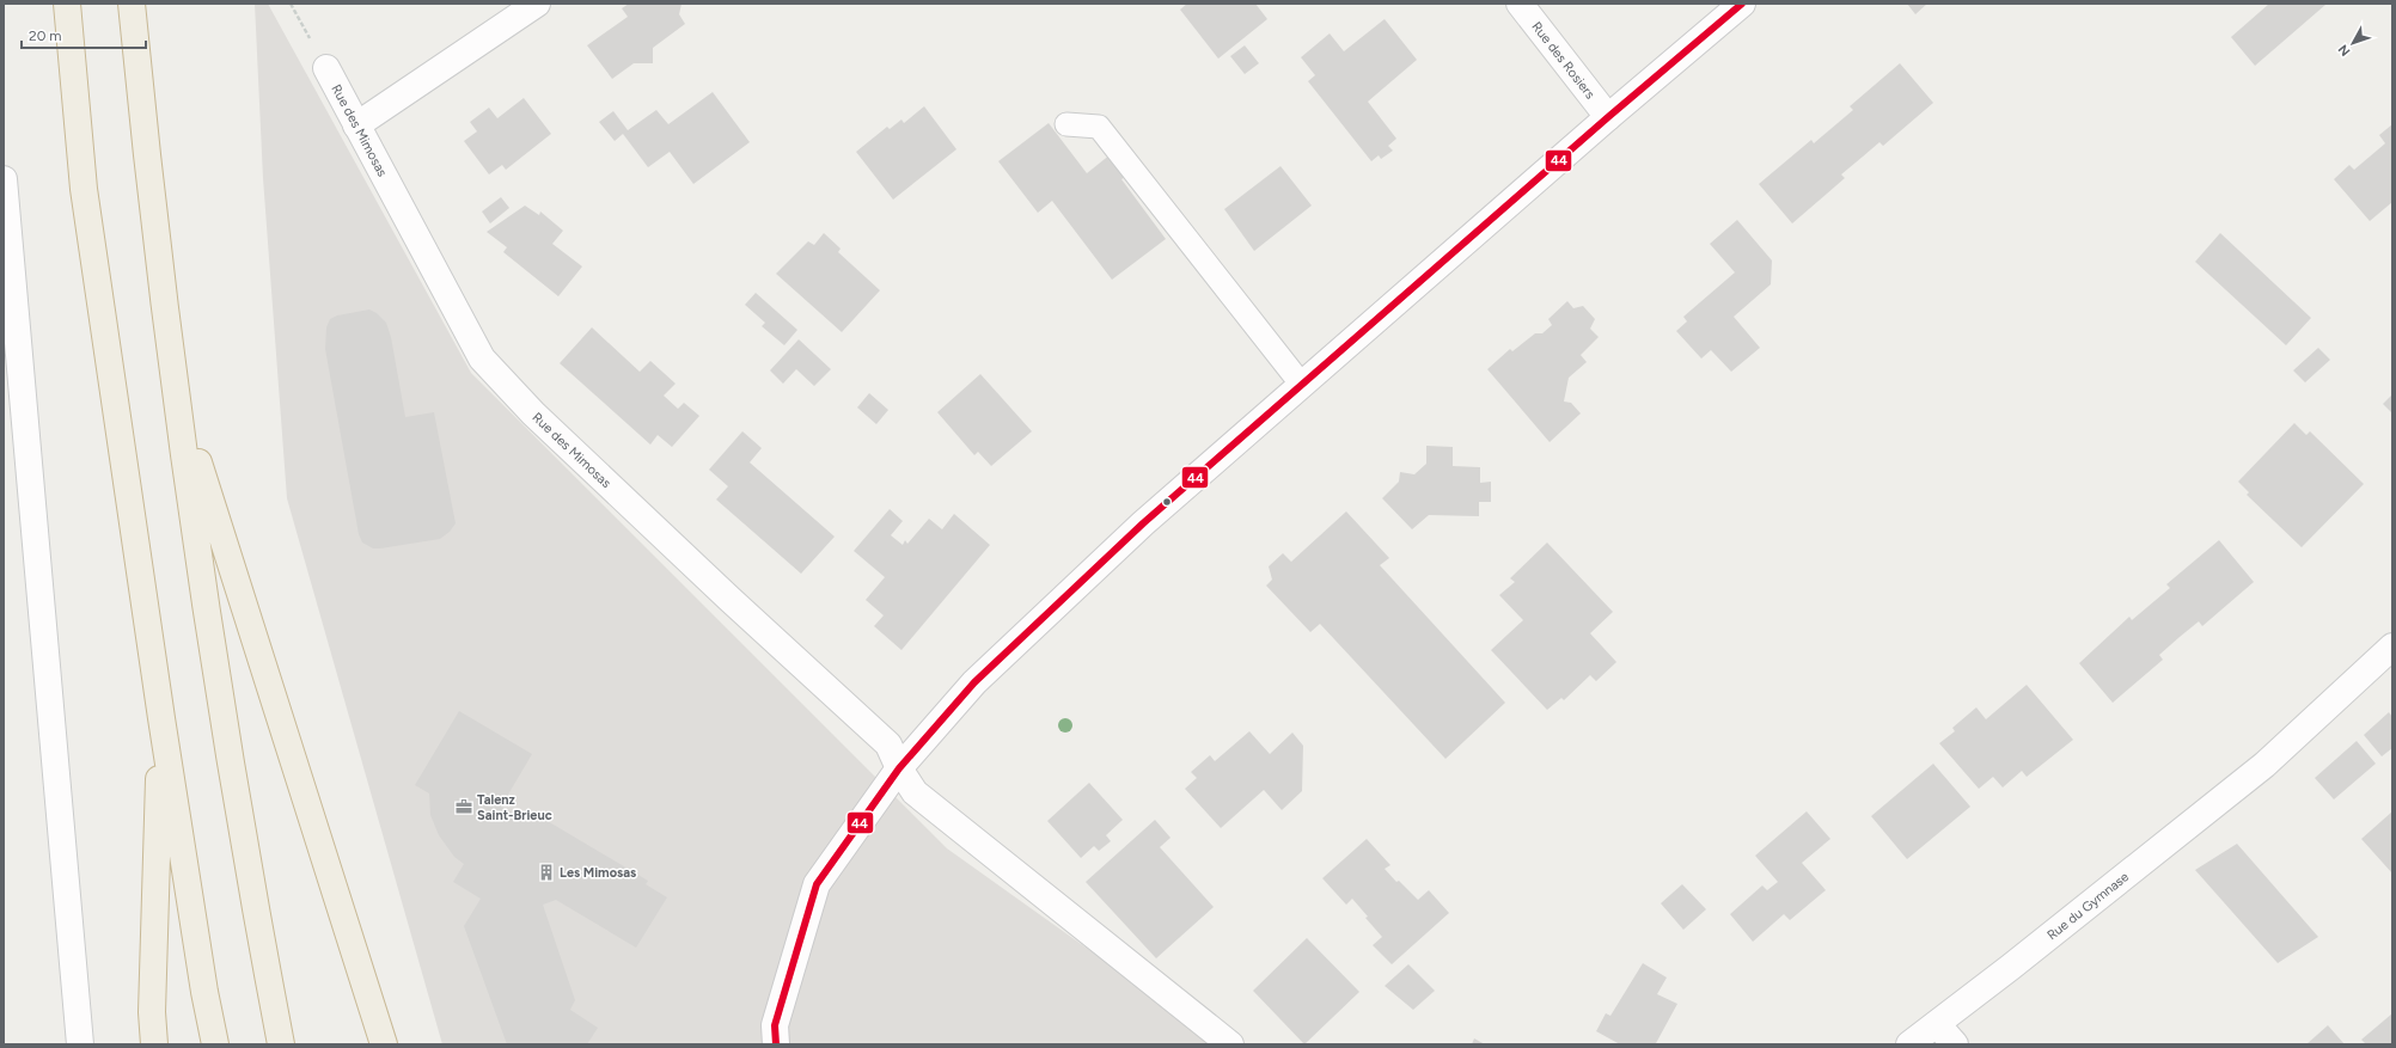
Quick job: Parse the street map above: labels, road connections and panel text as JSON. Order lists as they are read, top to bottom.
{
  "streets": {
    "street": ["Rue des Rosiers", "Rue des Mimosas", "Rue du Gymnase"]
  },
  "places": {
    "office": ["Talenz Saint-Brieuc"],
    "building": ["Les Mimosas"]
  },
  "lines": ["transit line 44"],
  "scale_bar": "20 m",
  "north": "bottom left"
}
